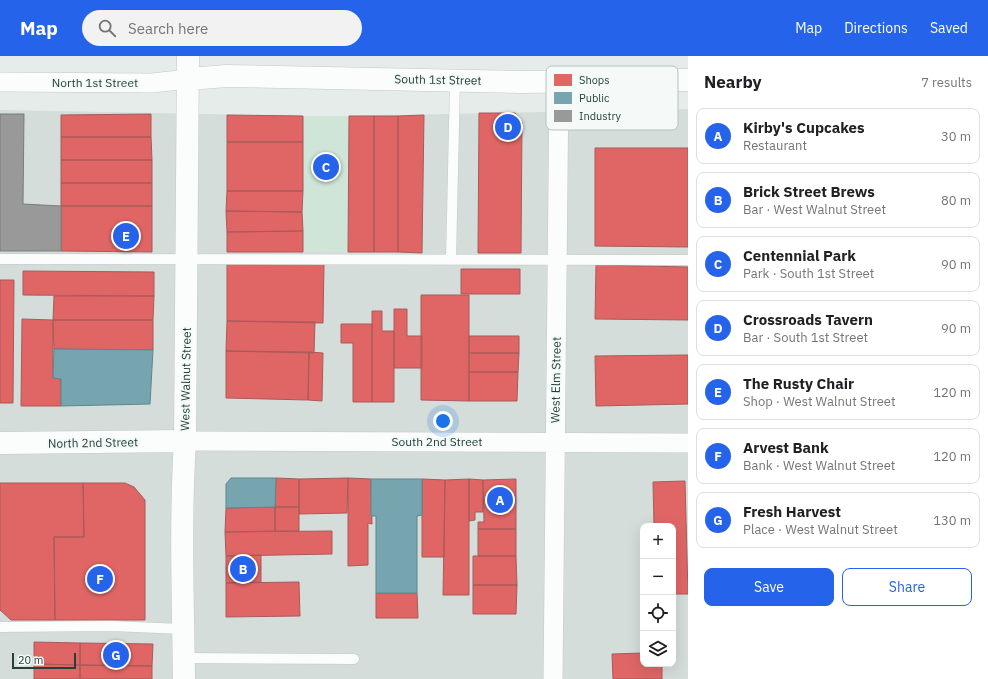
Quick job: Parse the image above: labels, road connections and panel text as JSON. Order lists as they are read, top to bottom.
{
  "streets": {
    "street": [
      "South 1st Street",
      "North 1st Street",
      "West Walnut Street",
      "West Elm Street",
      "South 2nd Street",
      "North 2nd Street"
    ]
  },
  "crossings": [
    ["South 1st Street", "North 1st Street"],
    ["South 1st Street", "West Walnut Street"],
    ["North 1st Street", "West Walnut Street"],
    ["West Walnut Street", "South 2nd Street"],
    ["West Walnut Street", "North 2nd Street"],
    ["West Elm Street", "South 2nd Street"],
    ["South 2nd Street", "North 2nd Street"]
  ],
  "legend": ["Shops", "Public", "Industry"],
  "scale_bar": "20 m",
  "page": {
    "header": "Map",
    "search": "Search here",
    "nav": ["Map", "Directions", "Saved"],
    "heading": ["Nearby", "7 results"],
    "list": [
      {
        "mark": "A",
        "name": "Kirby's Cupcakes",
        "note": "Restaurant",
        "value": "30 m"
      },
      {
        "mark": "B",
        "name": "Brick Street Brews",
        "note": "Bar · West Walnut Street",
        "value": "80 m"
      },
      {
        "mark": "C",
        "name": "Centennial Park",
        "note": "Park · South 1st Street",
        "value": "90 m"
      },
      {
        "mark": "D",
        "name": "Crossroads Tavern",
        "note": "Bar · South 1st Street",
        "value": "90 m"
      },
      {
        "mark": "E",
        "name": "The Rusty Chair",
        "note": "Shop · West Walnut Street",
        "value": "120 m"
      },
      {
        "mark": "F",
        "name": "Arvest Bank",
        "note": "Bank · West Walnut Street",
        "value": "120 m"
      },
      {
        "mark": "G",
        "name": "Fresh Harvest",
        "note": "Place · West Walnut Street",
        "value": "130 m"
      }
    ],
    "pins": [
      "D",
      "C",
      "E",
      "A",
      "B",
      "F",
      "G"
    ],
    "map_buttons": ["+", "−"],
    "buttons": ["Save", "Share"],
    "scale": "20 m"
  }
}
